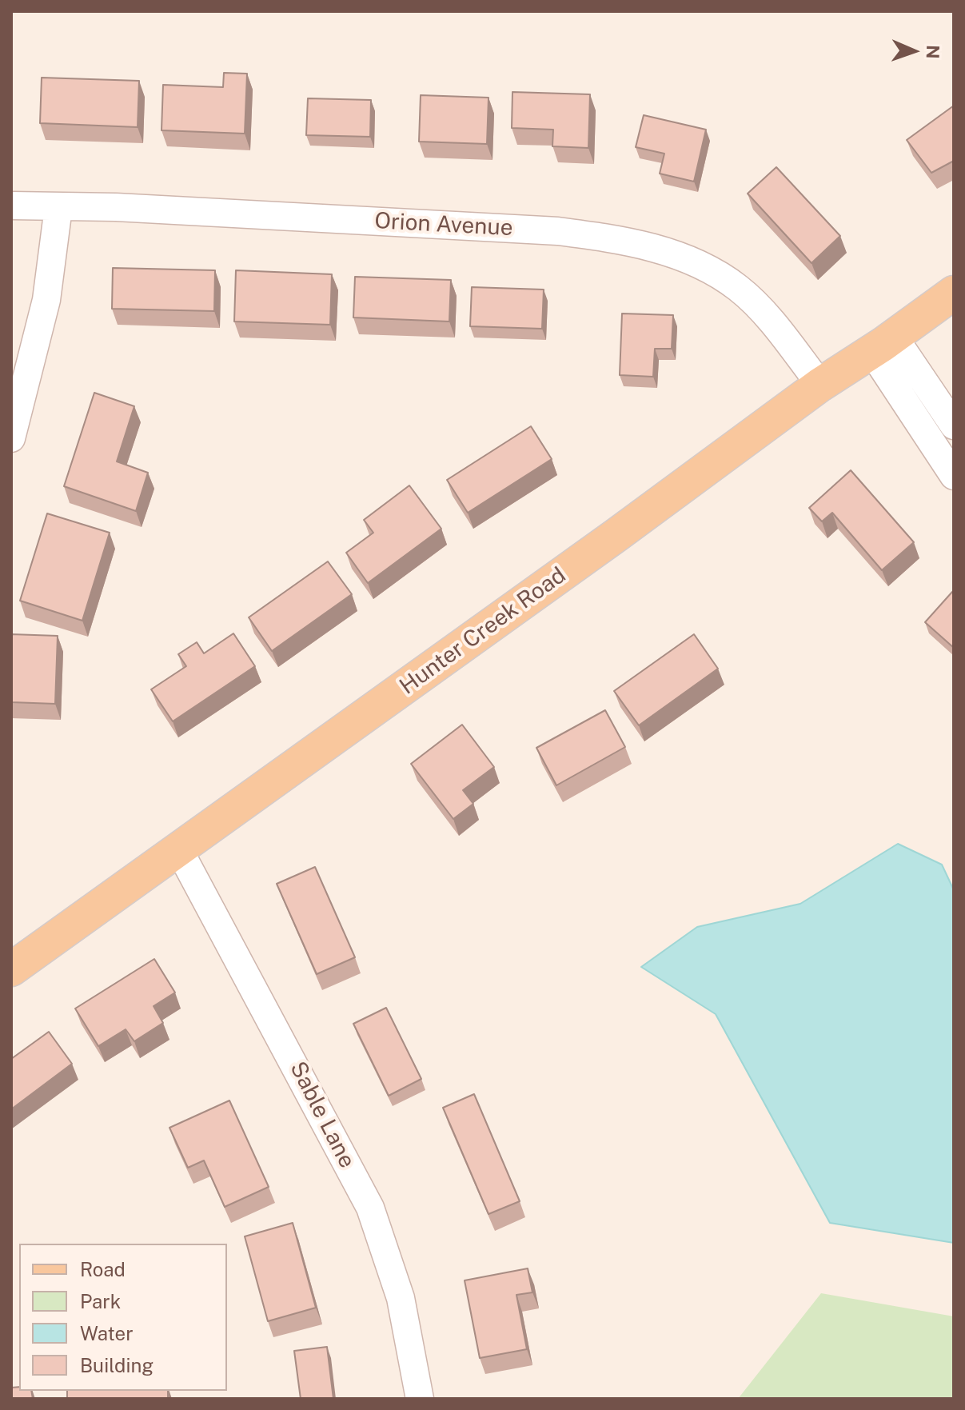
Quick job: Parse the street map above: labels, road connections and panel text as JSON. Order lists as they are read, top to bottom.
{
  "streets": {
    "main road": ["Hunter Creek Road"],
    "street": ["Orion Avenue", "Sable Lane"]
  },
  "crossings": [
    ["Orion Avenue", "Hunter Creek Road"],
    ["Hunter Creek Road", "Sable Lane"]
  ],
  "legend": [
    "Road",
    "Park",
    "Water",
    "Building"
  ],
  "north": "right"
}
